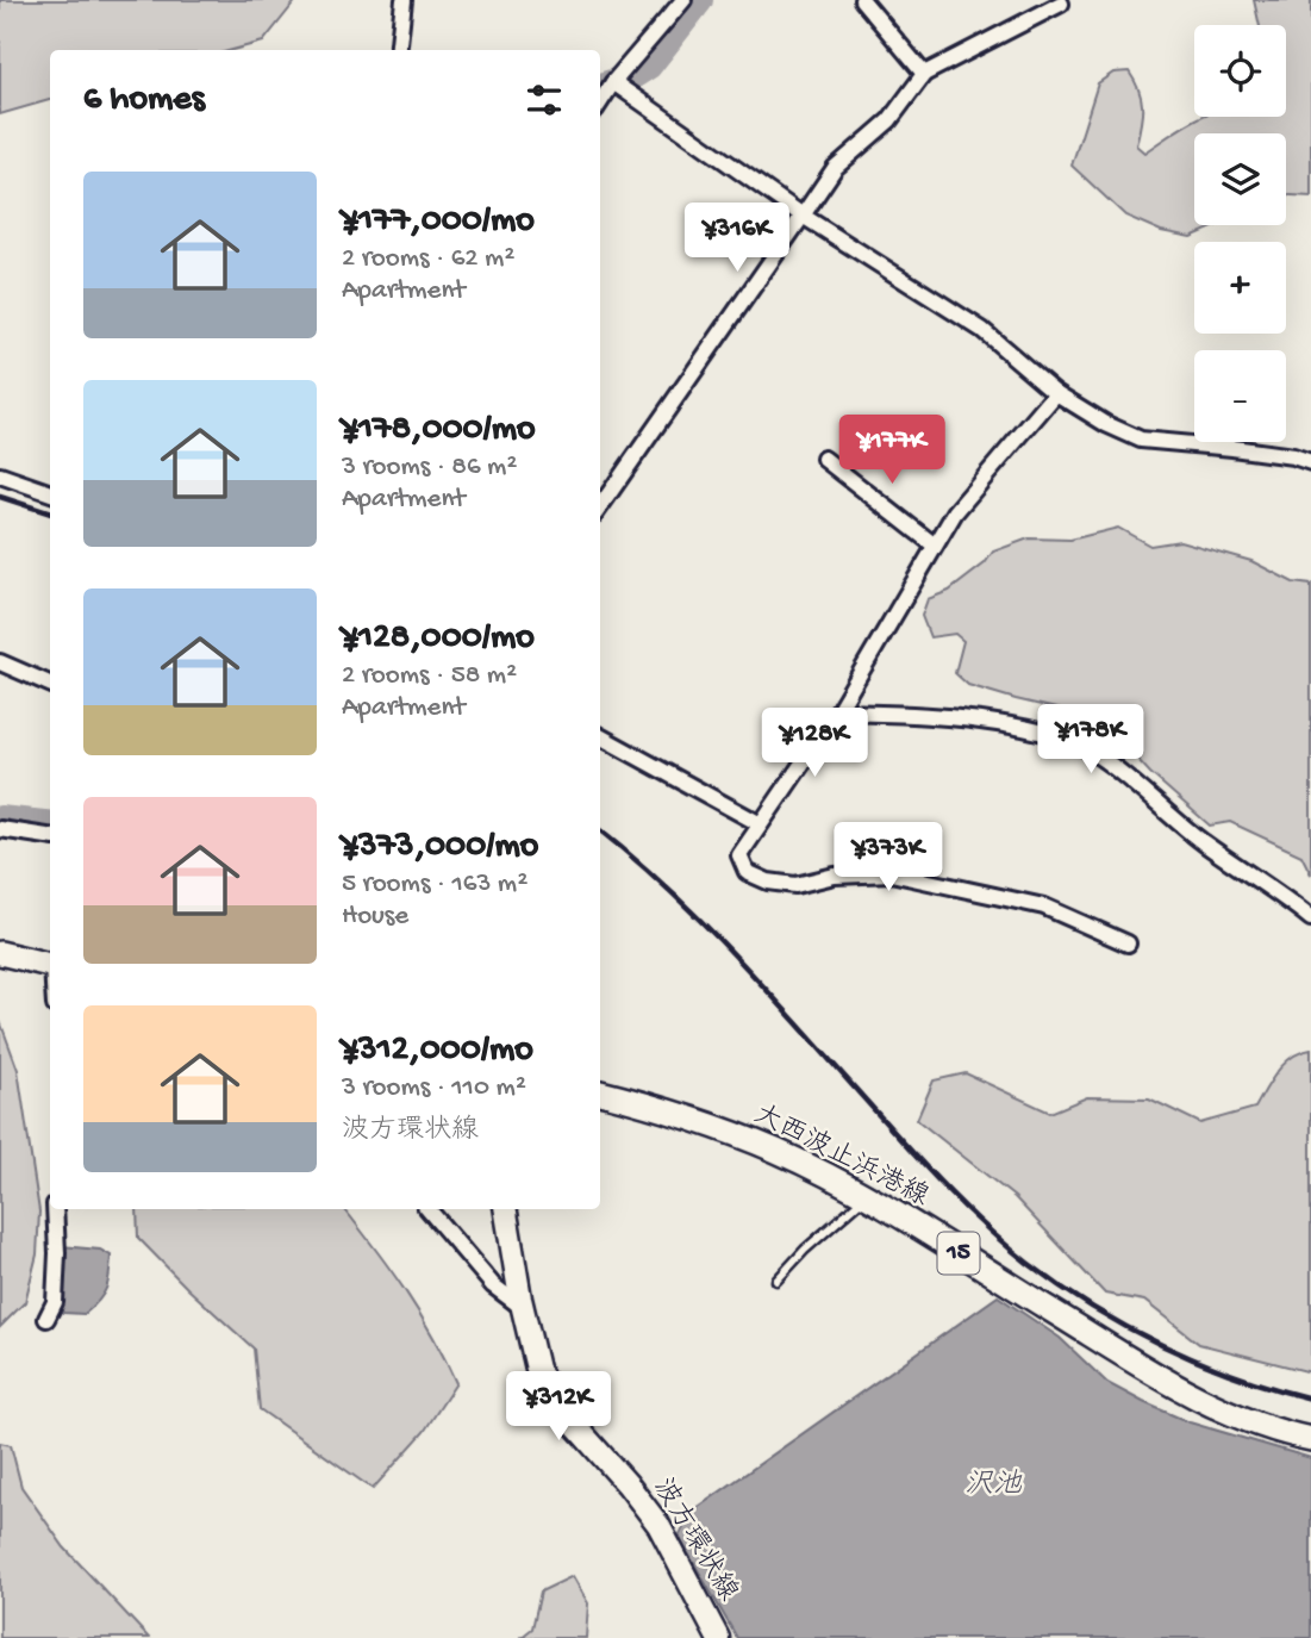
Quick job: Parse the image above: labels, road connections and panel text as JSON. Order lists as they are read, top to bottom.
{
  "streets": {
    "main road": ["大西波止浜港線", "15", "波方環状線"]
  },
  "water": ["沢池"],
  "page": {
    "map_buttons": ["+", "−"],
    "heading": "6 homes",
    "list": [
      {
        "name": "¥177,000/mo",
        "note": "2 rooms · 62 m² · Apartment"
      },
      {
        "name": "¥178,000/mo",
        "note": "3 rooms · 86 m² · Apartment"
      },
      {
        "name": "¥128,000/mo",
        "note": "2 rooms · 58 m² · Apartment"
      },
      {
        "name": "¥373,000/mo",
        "note": "5 rooms · 163 m² · House"
      },
      {
        "name": "¥312,000/mo",
        "note": "3 rooms · 110 m² · 波方環状線"
      }
    ],
    "price": [
      "¥316K",
      "¥177K",
      "¥178K",
      "¥128K",
      "¥373K",
      "¥312K"
    ]
  }
}
